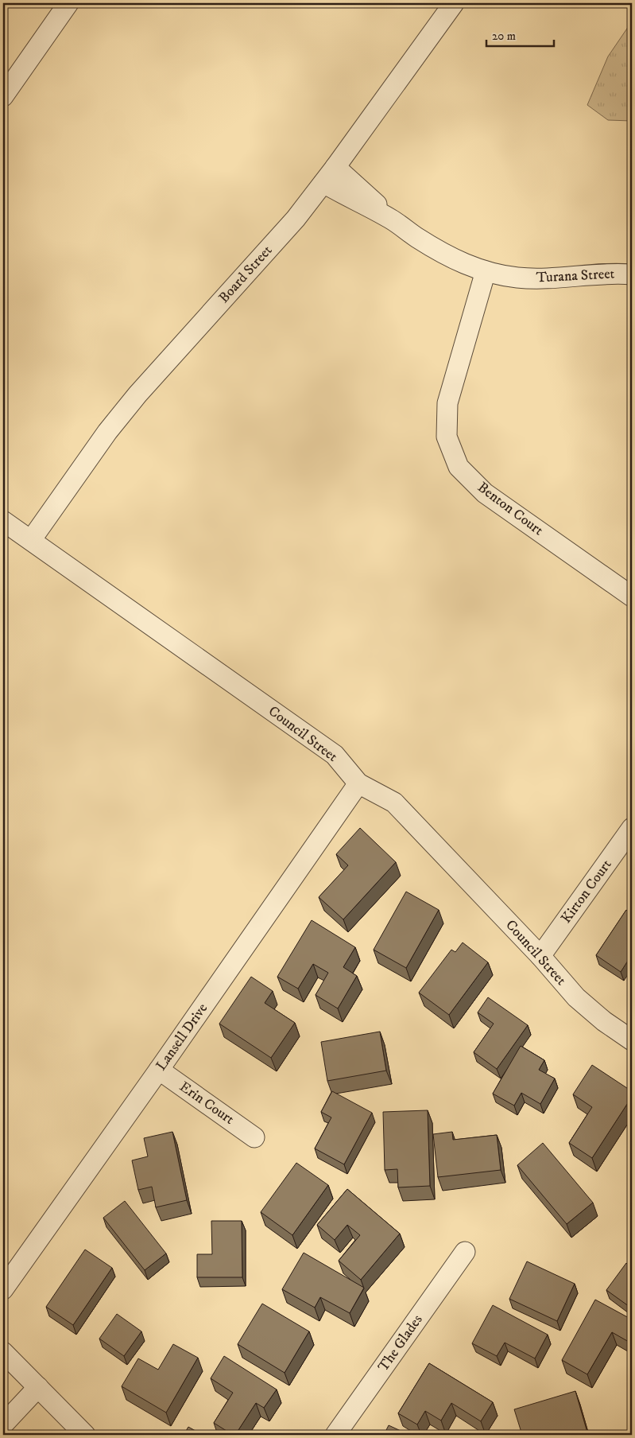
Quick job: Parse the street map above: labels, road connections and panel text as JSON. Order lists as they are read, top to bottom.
{
  "streets": {
    "street": [
      "Board Street",
      "Turana Street",
      "Benton Court",
      "Council Street",
      "Kirton Court",
      "Lansell Drive",
      "Erin Court",
      "The Glades"
    ]
  },
  "crossings": [
    ["Board Street", "Turana Street"],
    ["Board Street", "Council Street"],
    ["Turana Street", "Benton Court"],
    ["Council Street", "Kirton Court"],
    ["Council Street", "Lansell Drive"],
    ["Lansell Drive", "Erin Court"]
  ],
  "scale_bar": "20 m"
}
